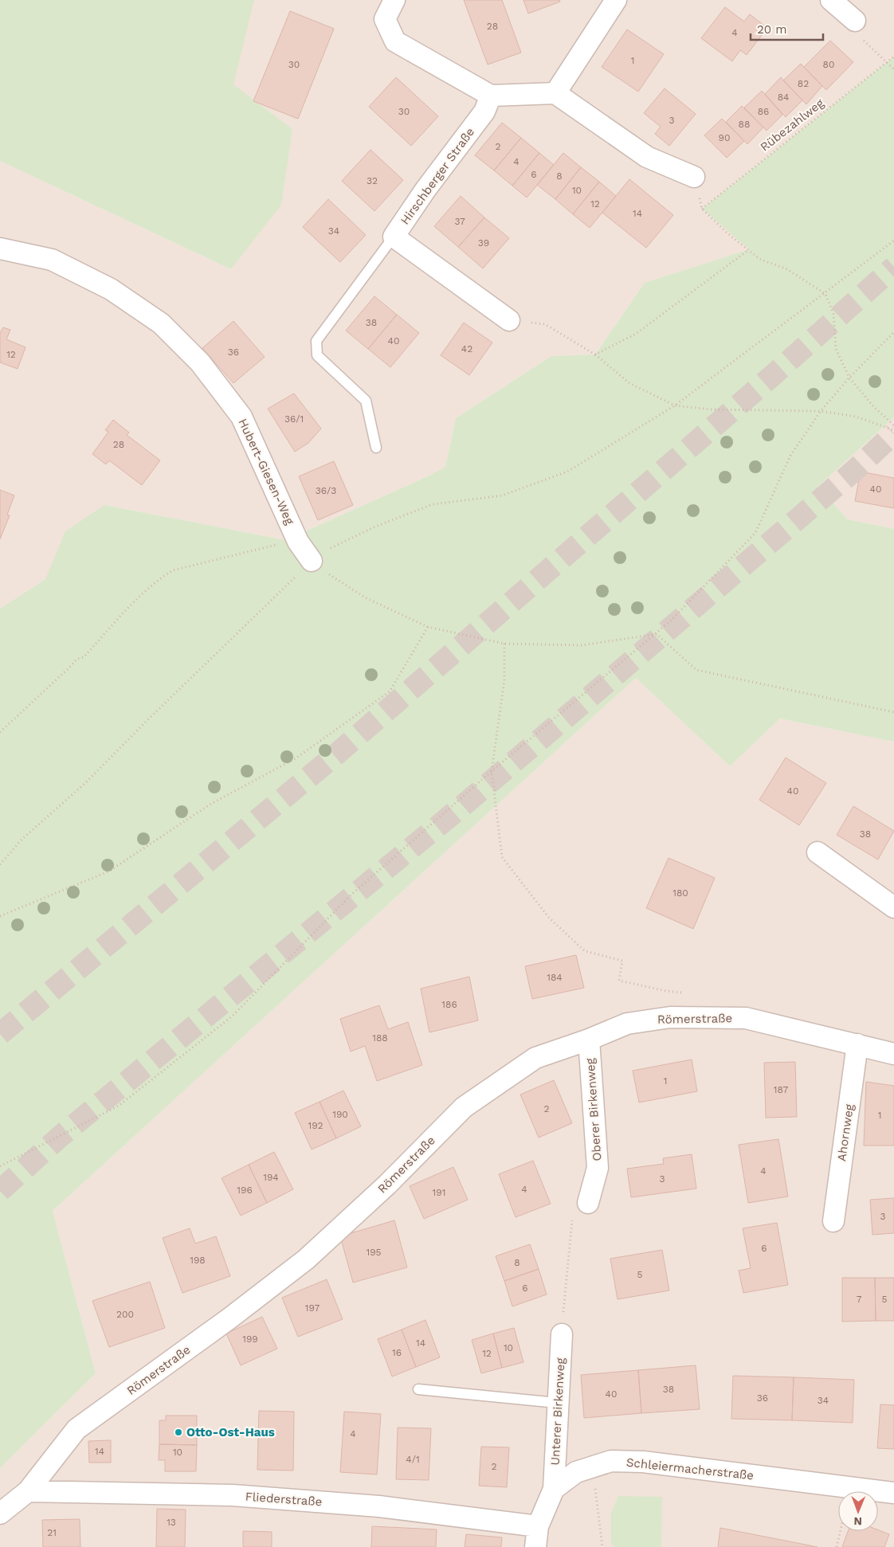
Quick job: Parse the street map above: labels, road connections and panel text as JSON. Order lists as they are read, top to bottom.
{
  "streets": {
    "street": [
      "Hirschberger Straße",
      "Hubert-Giesen-Weg",
      "Römerstraße",
      "Oberer Birkenweg",
      "Ahornweg",
      "Unterer Birkenweg",
      "Schleiermacherstraße",
      "Fliederstraße"
    ],
    "path": ["Rübezahlweg"]
  },
  "crossings": [
    ["Römerstraße", "Oberer Birkenweg"],
    ["Römerstraße", "Ahornweg"],
    ["Römerstraße", "Fliederstraße"],
    ["Unterer Birkenweg", "Schleiermacherstraße"]
  ],
  "places": ["Otto-Ost-Haus"],
  "house_numbers": [
    "28",
    "4",
    "1",
    "30",
    "80",
    "82",
    "84",
    "30",
    "86",
    "3",
    "88",
    "90",
    "2",
    "4",
    "6",
    "8",
    "32",
    "10",
    "12",
    "14",
    "37",
    "34",
    "39",
    "38",
    "40",
    "42",
    "36",
    "12",
    "36/1",
    "28",
    "40",
    "36/3",
    "40",
    "38",
    "180",
    "184",
    "186",
    "188",
    "1",
    "187",
    "2",
    "190",
    "1",
    "192",
    "4",
    "194",
    "3",
    "4",
    "196",
    "191",
    "3",
    "6",
    "195",
    "198",
    "8",
    "5",
    "6",
    "7",
    "5",
    "197",
    "200",
    "199",
    "14",
    "10",
    "16",
    "12",
    "38",
    "40",
    "36",
    "34",
    "4",
    "14",
    "10",
    "4/1",
    "2",
    "13",
    "21"
  ],
  "scale_bar": "20 m",
  "north": "bottom"
}
